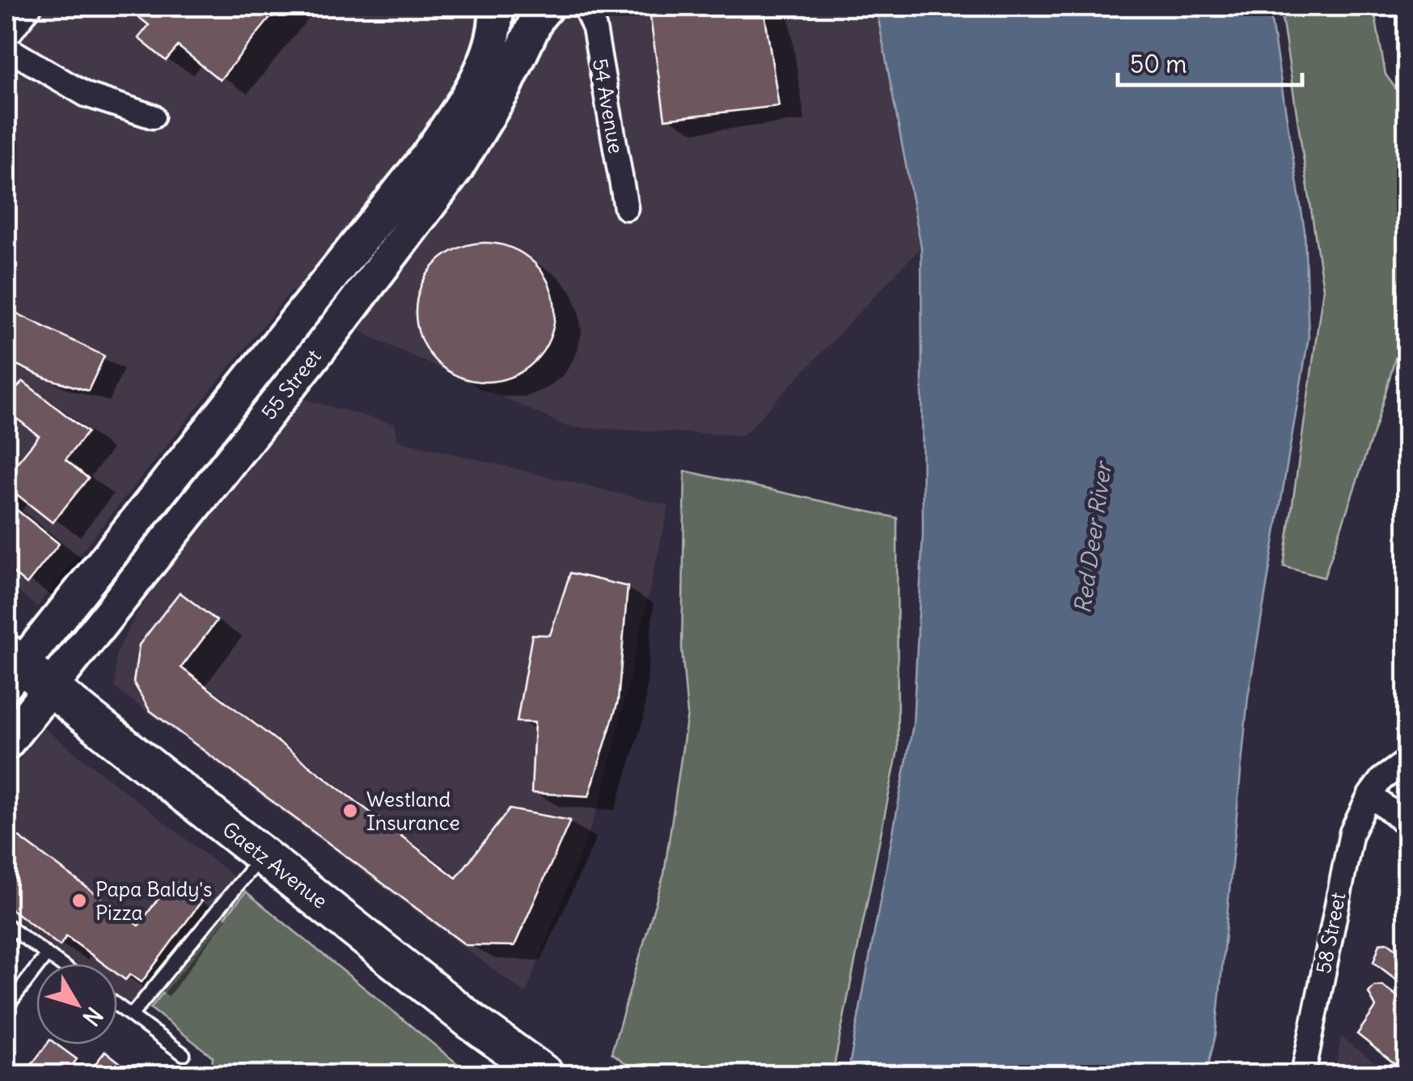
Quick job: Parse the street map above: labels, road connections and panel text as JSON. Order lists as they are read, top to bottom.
{
  "streets": {
    "main road": ["Gaetz Avenue"],
    "street": ["54 Avenue", "55 Street", "58 Street"]
  },
  "crossings": [
    ["55 Street", "Gaetz Avenue"]
  ],
  "water": ["Red Deer River"],
  "places": ["Westland Insurance", "Papa Baldy's Pizza"],
  "scale_bar": "50 m",
  "north": "bottom right"
}
